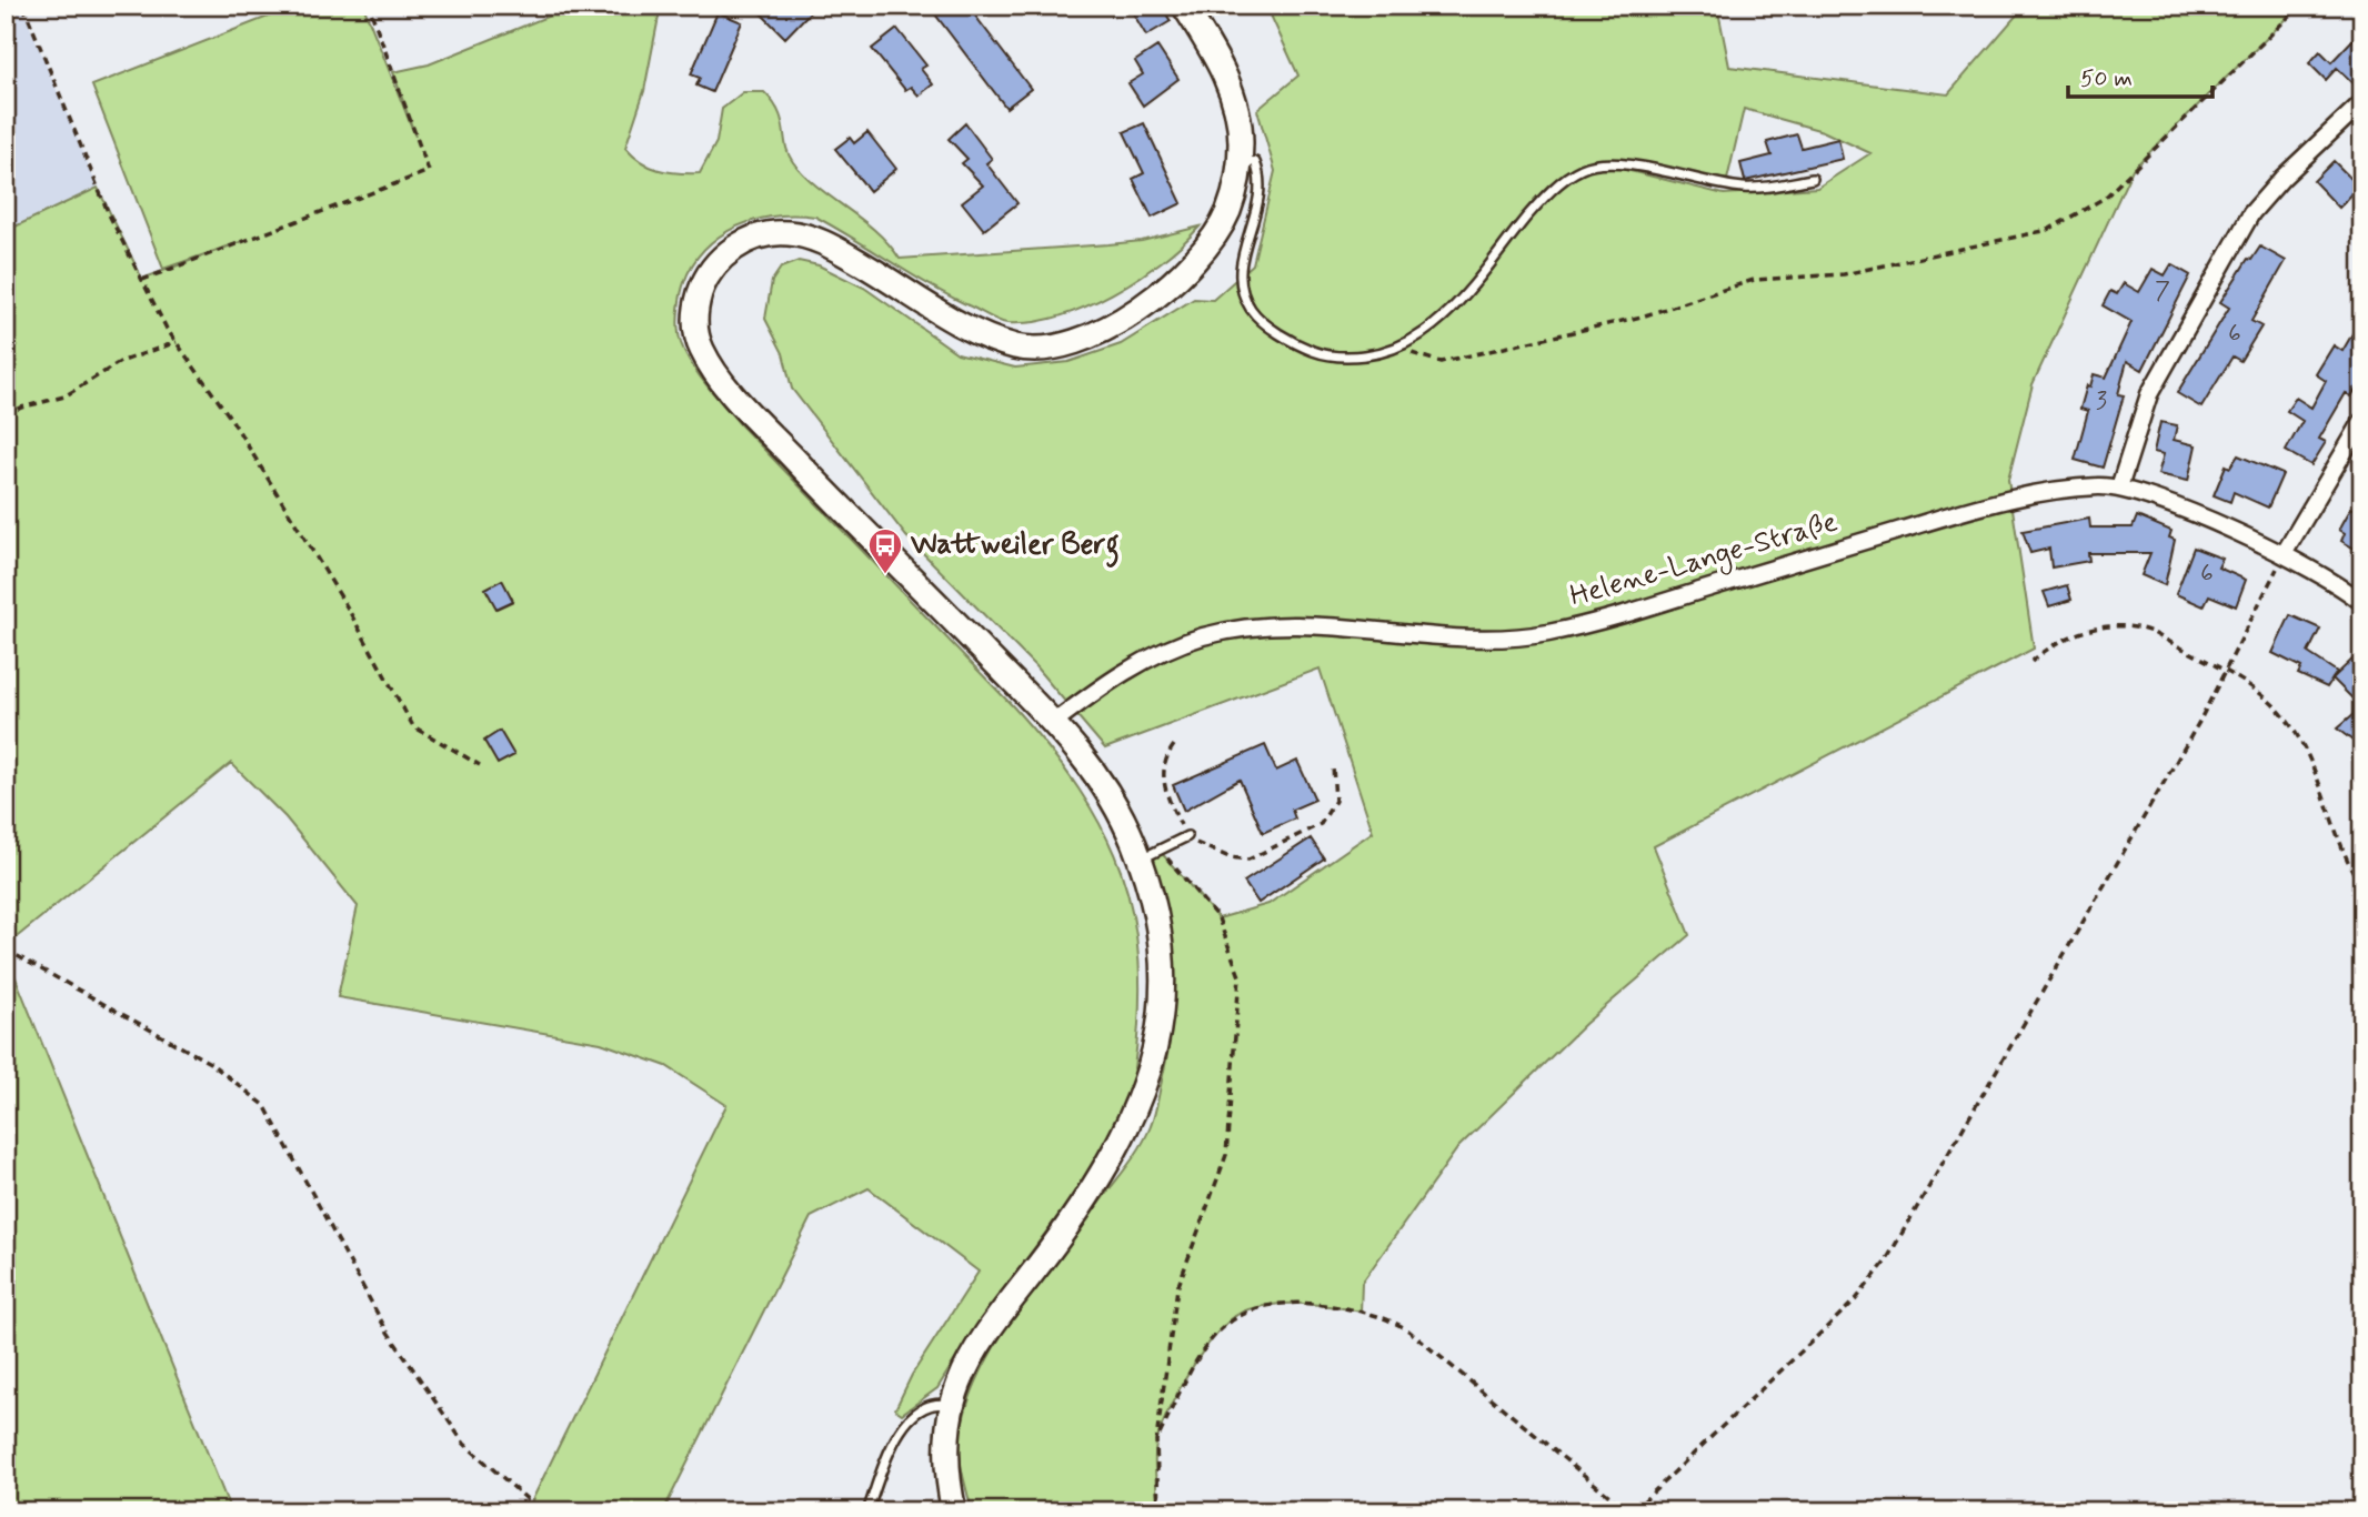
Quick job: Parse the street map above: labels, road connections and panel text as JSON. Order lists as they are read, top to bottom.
{
  "streets": {
    "street": ["Helene-Lange-Straße"]
  },
  "places": {
    "bus stop": ["Wattweiler Berg"]
  },
  "house_numbers": [
    "7",
    "6",
    "3",
    "6"
  ],
  "scale_bar": "50 m"
}
